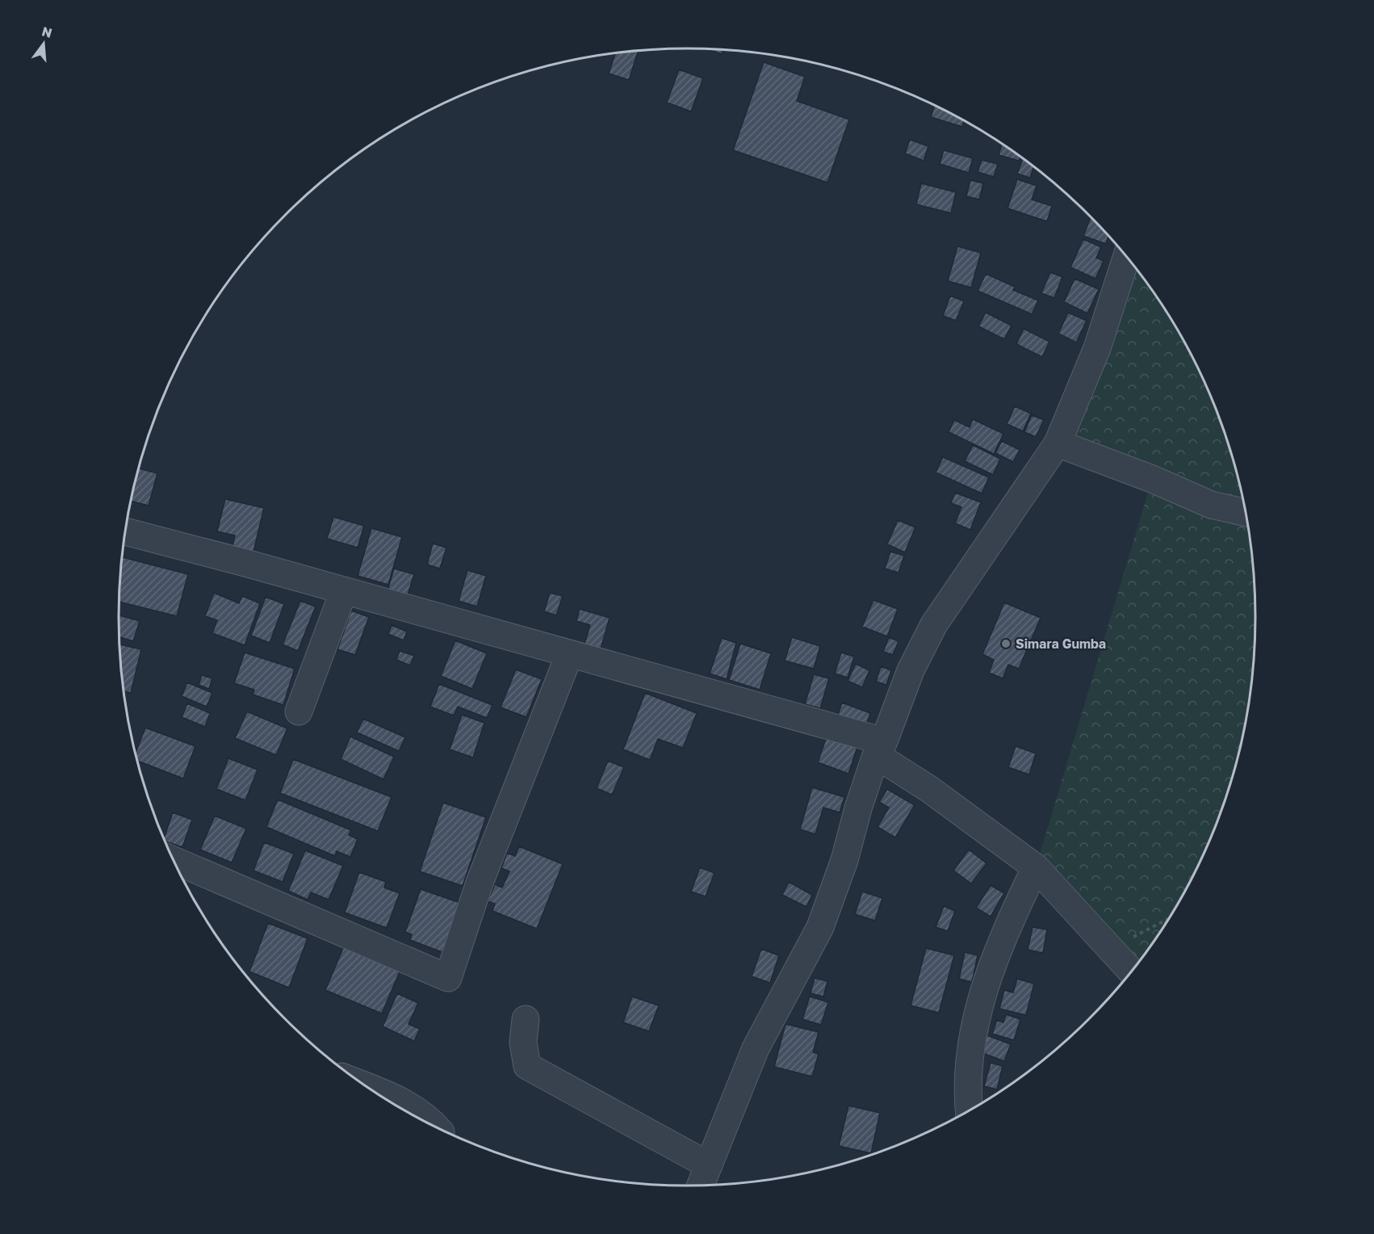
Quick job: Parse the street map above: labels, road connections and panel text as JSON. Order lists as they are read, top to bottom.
{
  "places": ["Simara Gumba"],
  "north": "top"
}
